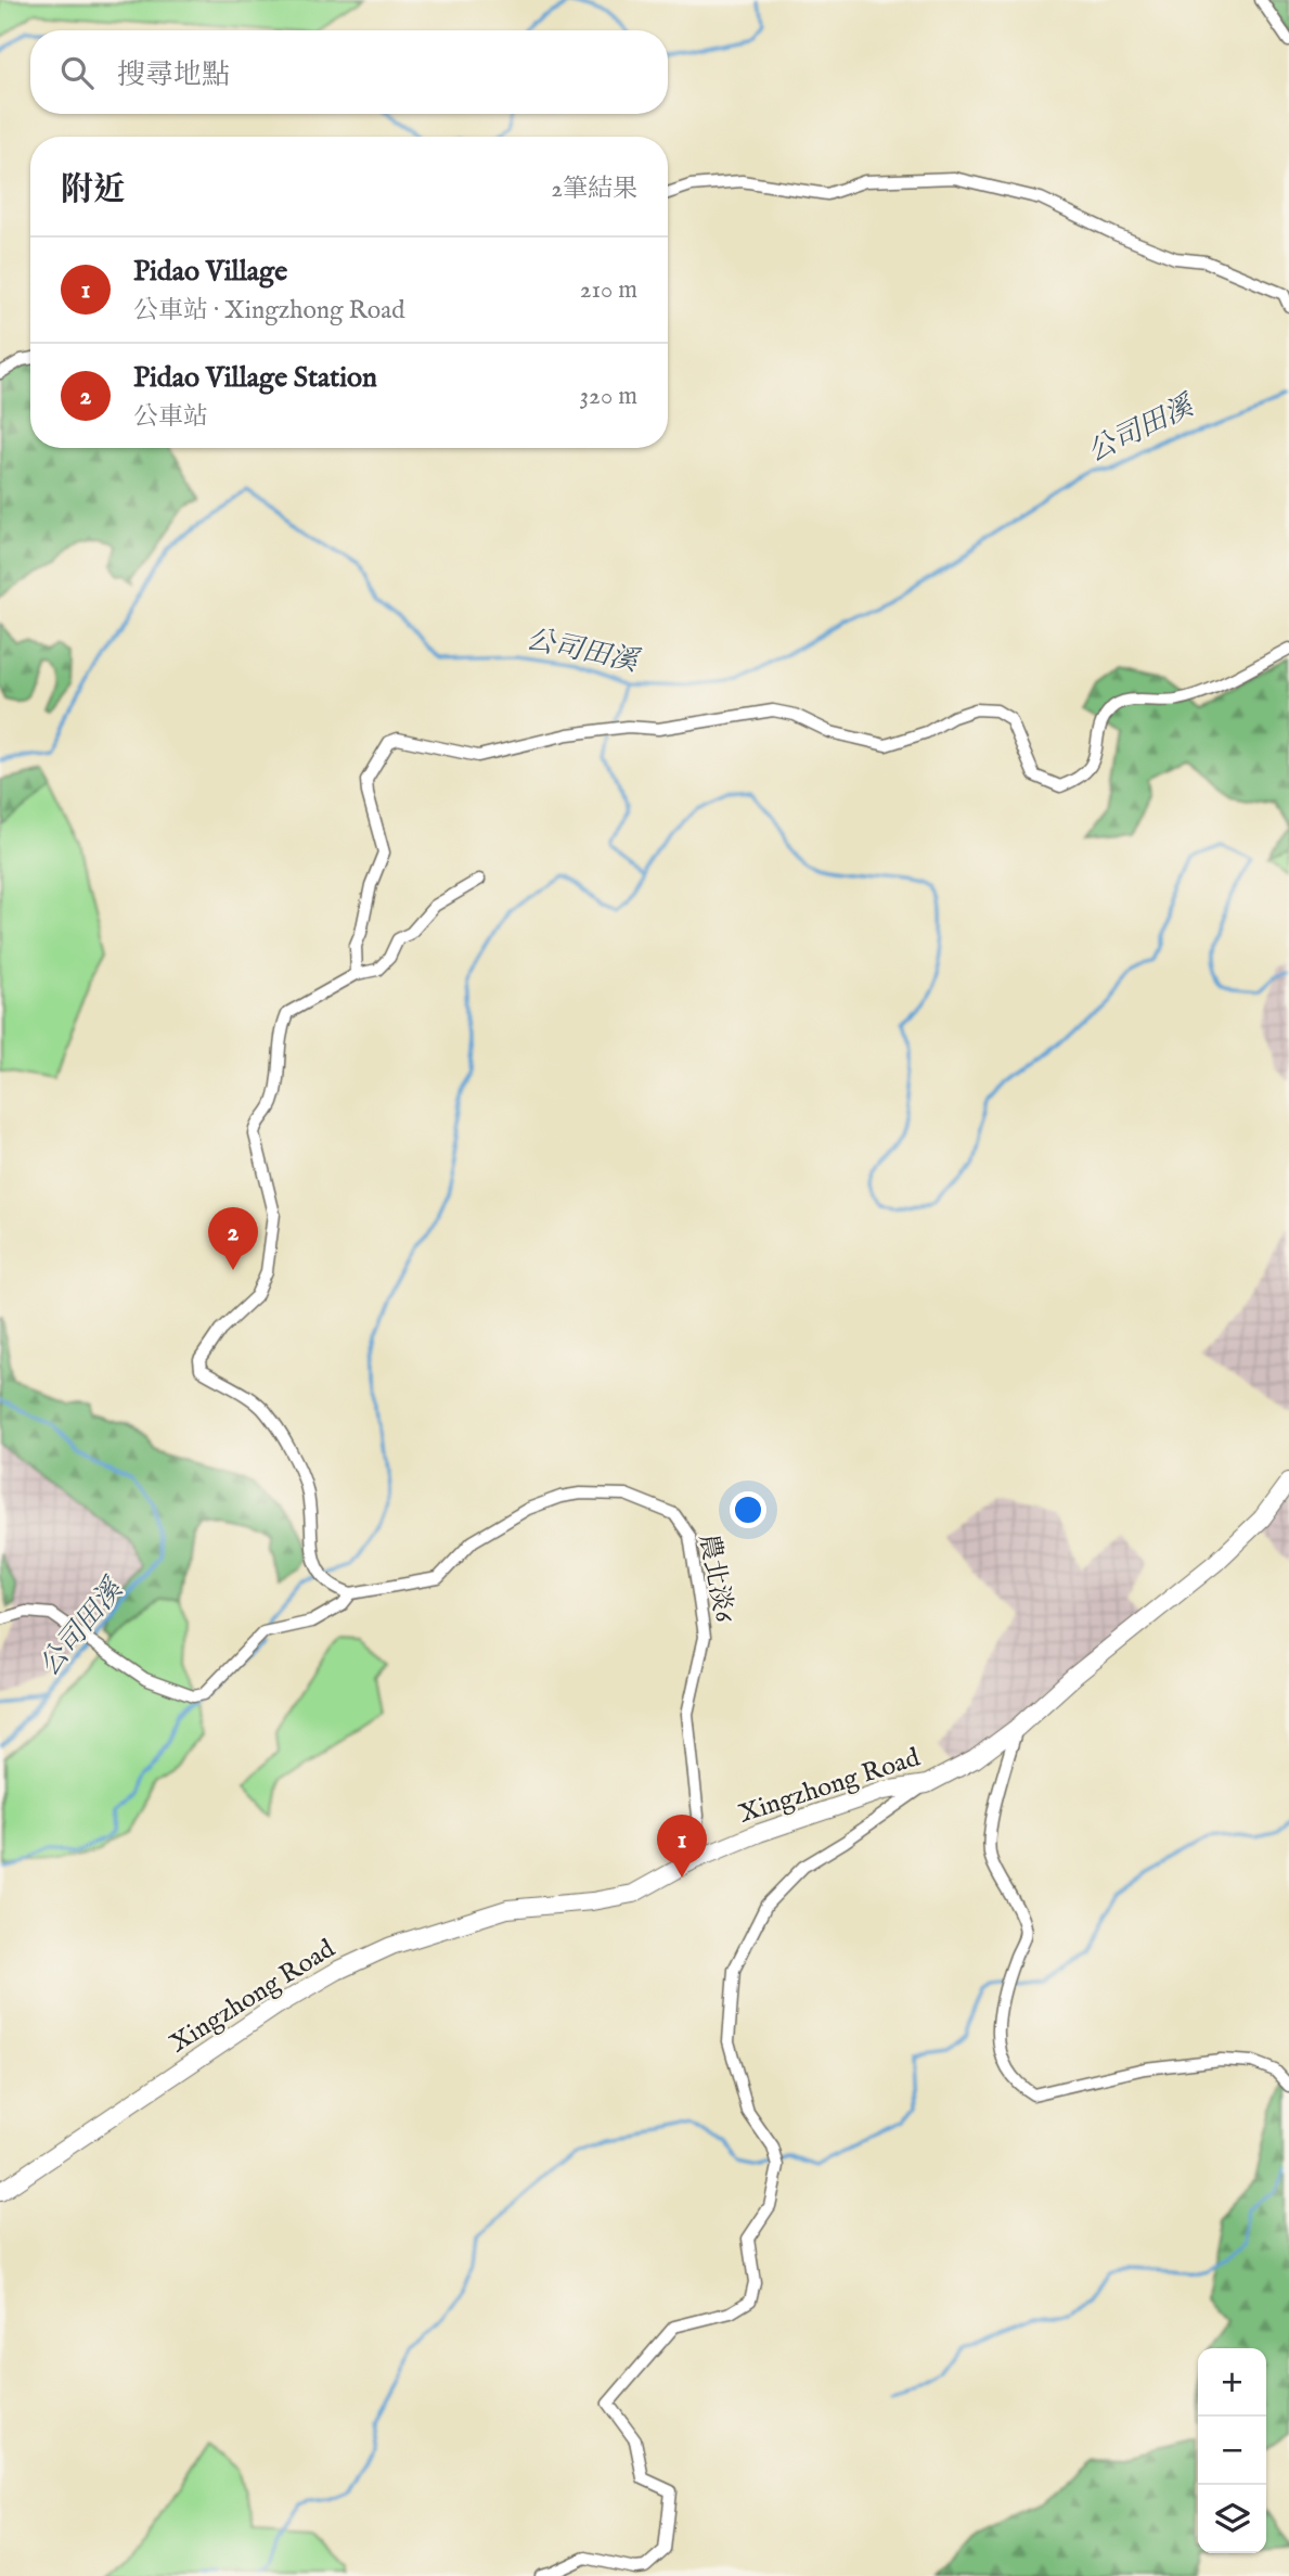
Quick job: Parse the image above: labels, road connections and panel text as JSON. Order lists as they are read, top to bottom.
{
  "streets": {
    "street": ["農北淡6", "Xingzhong Road"]
  },
  "crossings": [
    ["農北淡6", "Xingzhong Road"]
  ],
  "water": ["公司田溪"],
  "page": {
    "search": "搜尋地點",
    "heading": ["附近", "2筆結果"],
    "list": [
      {
        "mark": "1",
        "name": "Pidao Village",
        "note": "公車站 · Xingzhong Road",
        "value": "210 m"
      },
      {
        "mark": "2",
        "name": "Pidao Village Station",
        "note": "公車站",
        "value": "320 m"
      }
    ],
    "pins": ["2", "1"],
    "map_buttons": ["+", "−"]
  }
}
